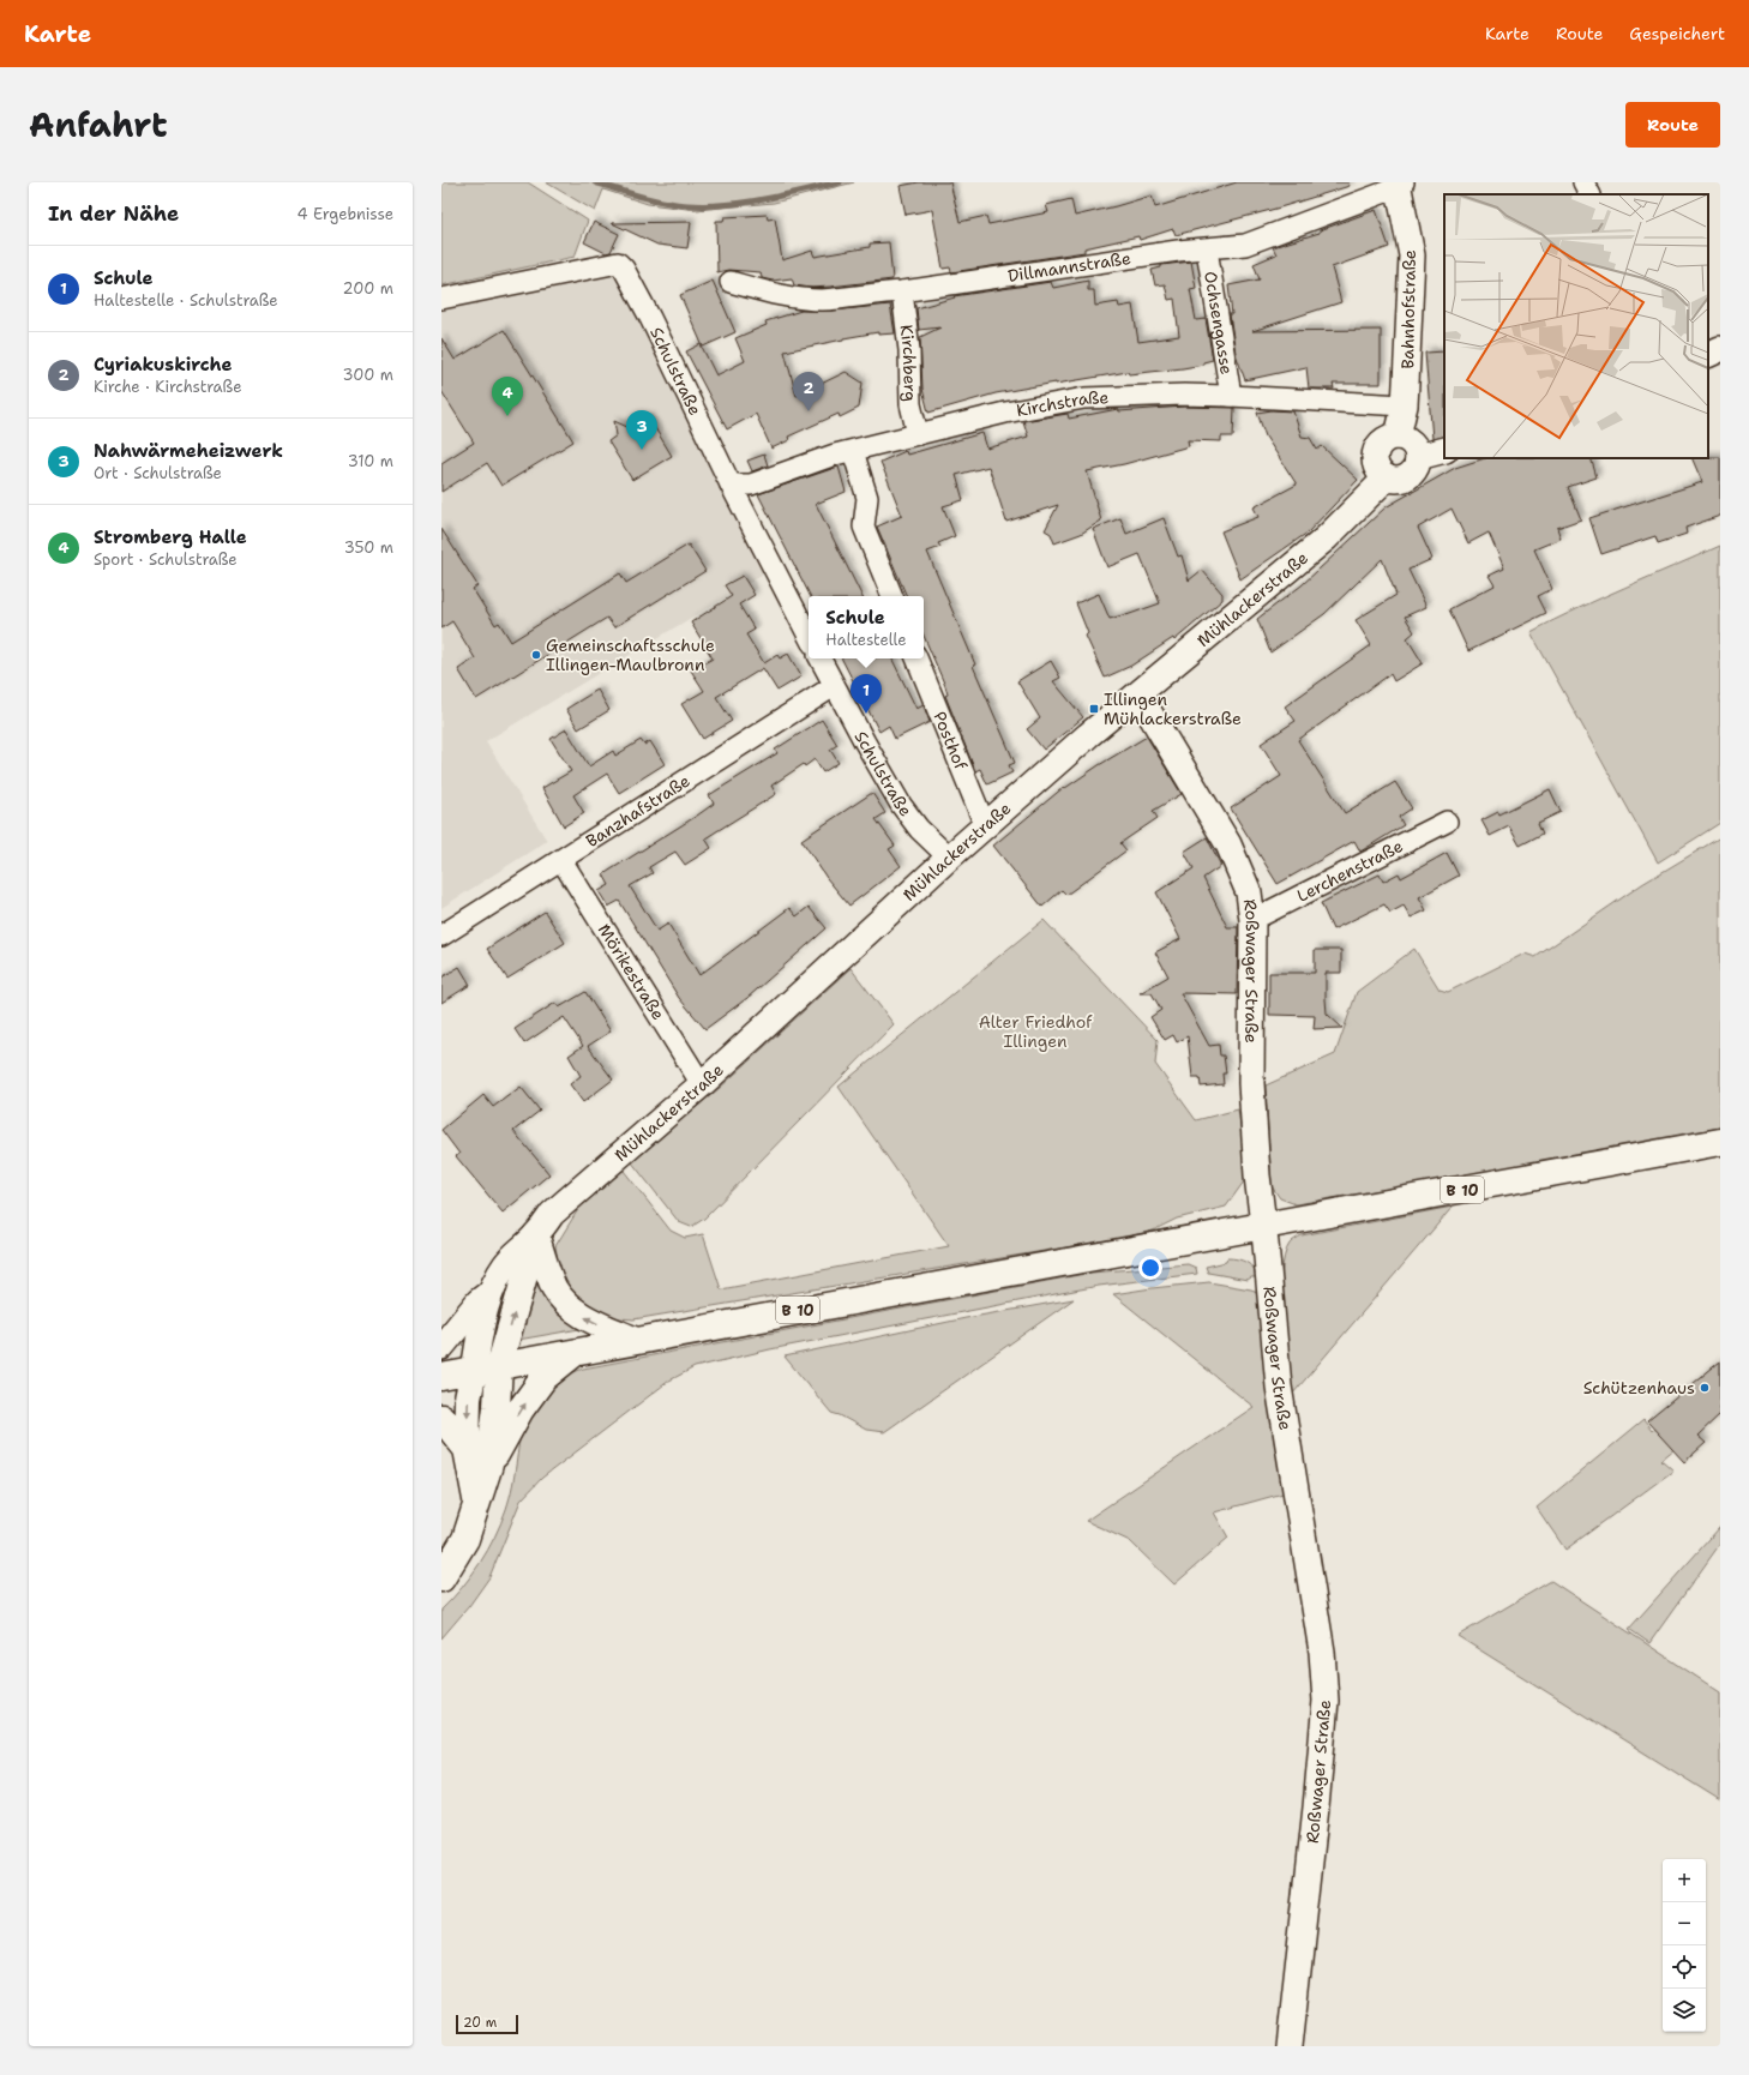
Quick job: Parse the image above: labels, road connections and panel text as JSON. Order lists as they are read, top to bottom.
{
  "streets": {
    "main road": ["B 10"],
    "street": [
      "Dillmannstraße",
      "Bahnhofstraße",
      "Ochsengasse",
      "Kirchberg",
      "Schulstraße",
      "Kirchstraße",
      "Mühlackerstraße",
      "Posthof",
      "Banzhafstraße",
      "Lerchenstraße",
      "Roßwager Straße",
      "Mörikestraße"
    ]
  },
  "crossings": [
    ["Dillmannstraße", "Bahnhofstraße"],
    ["Dillmannstraße", "Ochsengasse"],
    ["Dillmannstraße", "Kirchberg"],
    ["Bahnhofstraße", "Kirchstraße"],
    ["Bahnhofstraße", "Mühlackerstraße"],
    ["Ochsengasse", "Kirchstraße"],
    ["Kirchberg", "Kirchstraße"],
    ["Schulstraße", "Kirchstraße"],
    ["Schulstraße", "Mühlackerstraße"],
    ["Schulstraße", "Banzhafstraße"],
    ["Mühlackerstraße", "Posthof"],
    ["Mühlackerstraße", "Roßwager Straße"],
    ["Mühlackerstraße", "Mörikestraße"],
    ["Mühlackerstraße", "B 10"],
    ["Banzhafstraße", "Mörikestraße"],
    ["Lerchenstraße", "Roßwager Straße"],
    ["Roßwager Straße", "B 10"]
  ],
  "parks": ["Alter Friedhof Illingen"],
  "places": {
    "other": ["Gemeinschaftsschule Illingen-Maulbronn", "Schützenhaus"],
    "transit": ["Illingen Mühlackerstraße"]
  },
  "scale_bar": "20 m",
  "page": {
    "header": "Karte",
    "nav": ["Karte", "Route", "Gespeichert"],
    "title": "Anfahrt",
    "buttons": "Route",
    "heading": ["In der Nähe", "4 Ergebnisse"],
    "list": [
      {
        "mark": "1",
        "name": "Schule",
        "note": "Haltestelle · Schulstraße",
        "value": "200 m"
      },
      {
        "mark": "2",
        "name": "Cyriakuskirche",
        "note": "Kirche · Kirchstraße",
        "value": "300 m"
      },
      {
        "mark": "3",
        "name": "Nahwärmeheizwerk",
        "note": "Ort · Schulstraße",
        "value": "310 m"
      },
      {
        "mark": "4",
        "name": "Stromberg Halle",
        "note": "Sport · Schulstraße",
        "value": "350 m"
      }
    ],
    "pins": [
      "2",
      "4",
      "3",
      "1"
    ],
    "popup": ["Schule", "Haltestelle"],
    "map_buttons": ["+", "−"],
    "scale": "20 m"
  }
}
